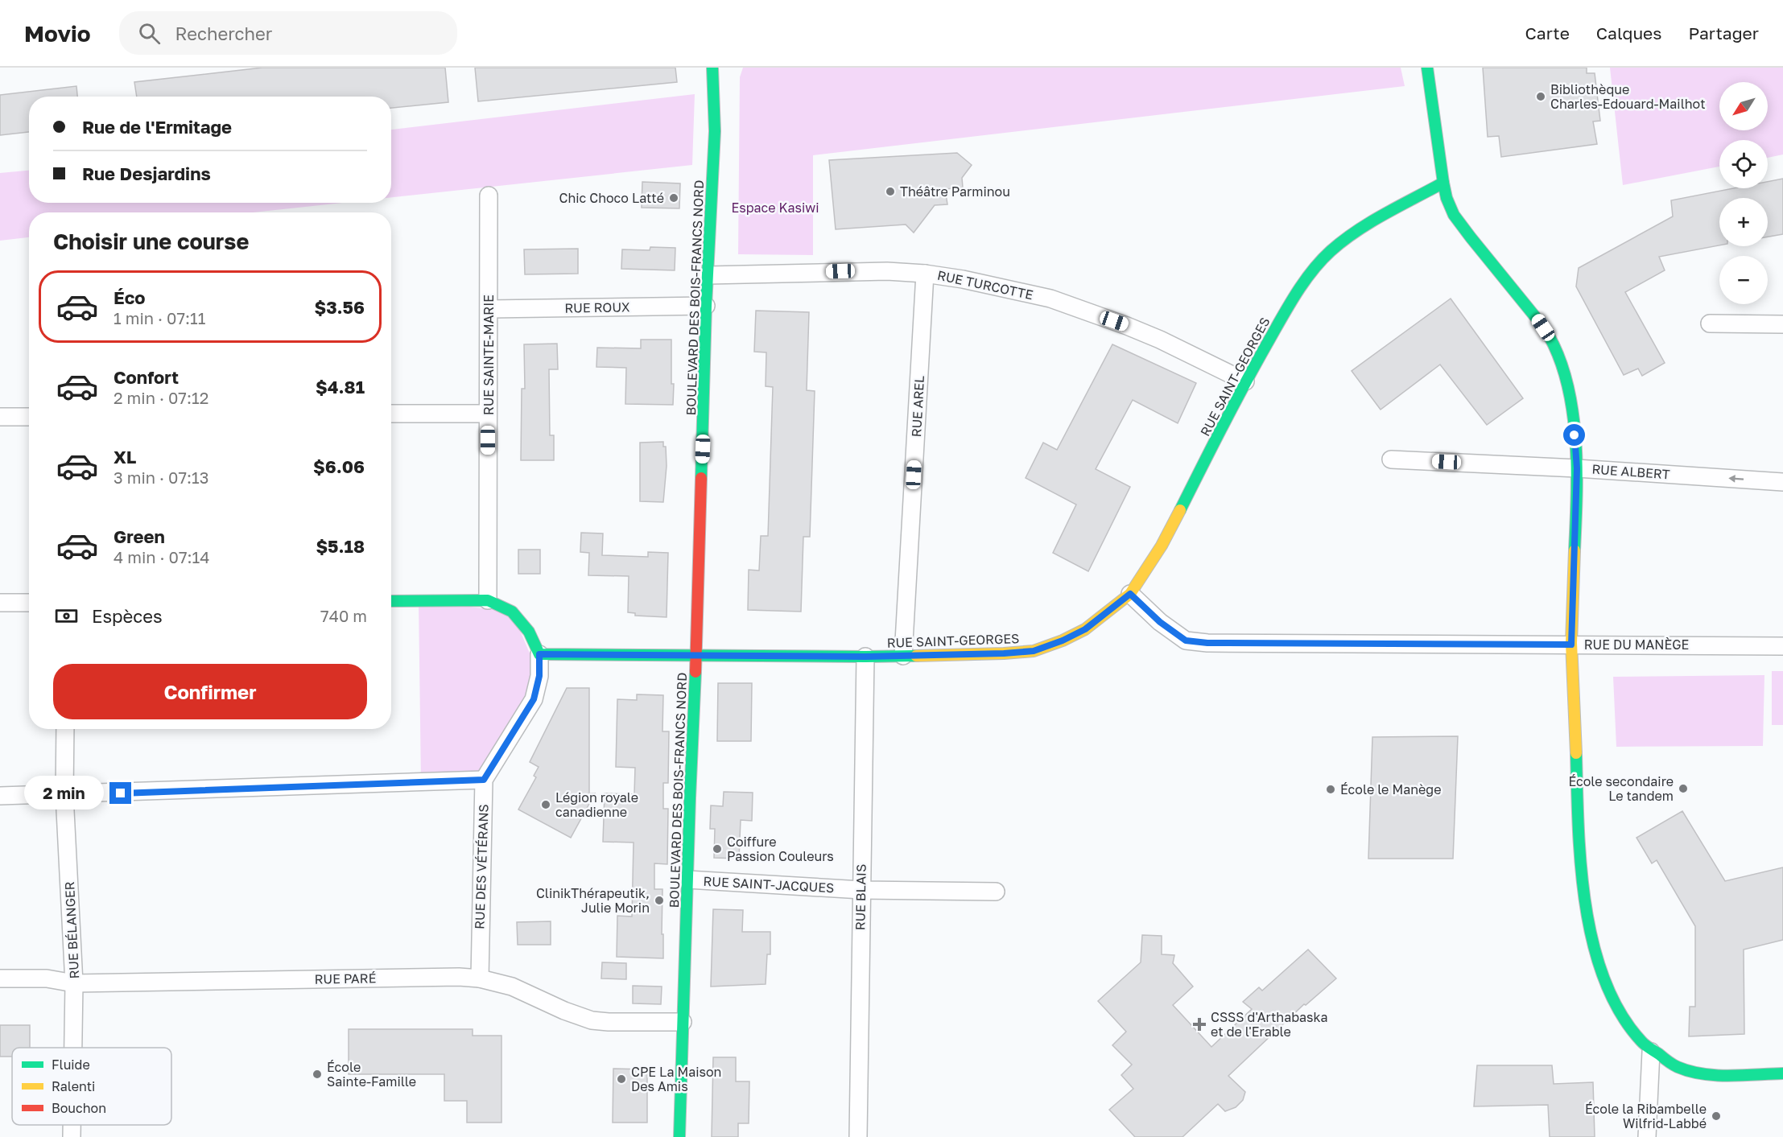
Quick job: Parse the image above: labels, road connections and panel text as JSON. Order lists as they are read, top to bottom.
{
  "streets": {
    "street": [
      "RUE TURCOTTE",
      "BOULEVARD DES BOIS-FRANCS NORD",
      "RUE ROUX",
      "RUE SAINTE-MARIE",
      "RUE SAINT-GEORGES",
      "RUE AREL",
      "RUE ALBERT",
      "RUE DU MANÈGE",
      "RUE DES VÉTÉRANS",
      "RUE SAINT-JACQUES",
      "RUE BLAIS",
      "RUE BÉLANGER",
      "RUE PARÉ"
    ]
  },
  "crossings": [
    ["RUE TURCOTTE", "BOULEVARD DES BOIS-FRANCS NORD"],
    ["RUE TURCOTTE", "RUE SAINT-GEORGES"],
    ["RUE TURCOTTE", "RUE AREL"],
    ["BOULEVARD DES BOIS-FRANCS NORD", "RUE ROUX"],
    ["BOULEVARD DES BOIS-FRANCS NORD", "RUE SAINT-GEORGES"],
    ["BOULEVARD DES BOIS-FRANCS NORD", "RUE SAINT-JACQUES"],
    ["BOULEVARD DES BOIS-FRANCS NORD", "RUE PARÉ"],
    ["RUE ROUX", "RUE SAINTE-MARIE"],
    ["RUE SAINT-GEORGES", "RUE AREL"],
    ["RUE SAINT-GEORGES", "RUE DU MANÈGE"],
    ["RUE SAINT-GEORGES", "RUE BLAIS"],
    ["RUE DES VÉTÉRANS", "RUE PARÉ"],
    ["RUE SAINT-JACQUES", "RUE BLAIS"],
    ["RUE BÉLANGER", "RUE PARÉ"]
  ],
  "one_way": ["RUE ALBERT"],
  "parks": ["Espace Kasiwi"],
  "places": {
    "other": [
      "Bibliothèque Charles-Edouard-Mailhot",
      "Théâtre Parminou",
      "Chic Choco Latté",
      "École secondaire Le tandem",
      "École le Manège",
      "Légion royale canadienne",
      "Coiffure Passion Couleurs",
      "ClinikThérapeutik, Julie Morin",
      "École Sainte-Famille",
      "CPE La Maison Des Amis",
      "École la Ribambelle Wilfrid-Labbé"
    ],
    "health": ["CSSS d'Arthabaska et de l'Erable"]
  },
  "legend": ["Fluide", "Ralenti", "Bouchon"],
  "north": "bottom left",
  "page": {
    "header": "Movio",
    "search": "Rechercher",
    "nav": ["Carte", "Calques", "Partager"],
    "map_buttons": ["+", "−"],
    "banner": ["Rue de l'Ermitage", "Rue Desjardins"],
    "heading": "Choisir une course",
    "list": [
      {
        "name": "Éco",
        "note": "1 min · 07:11",
        "value": "$3.56"
      },
      {
        "name": "Confort",
        "note": "2 min · 07:12",
        "value": "$4.81"
      },
      {
        "name": "XL",
        "note": "3 min · 07:13",
        "value": "$6.06"
      },
      {
        "name": "Green",
        "note": "4 min · 07:14",
        "value": "$5.18"
      }
    ],
    "pay": ["Espèces", "740 m"],
    "buttons": "Confirmer",
    "bubble": "2 min"
  }
}
